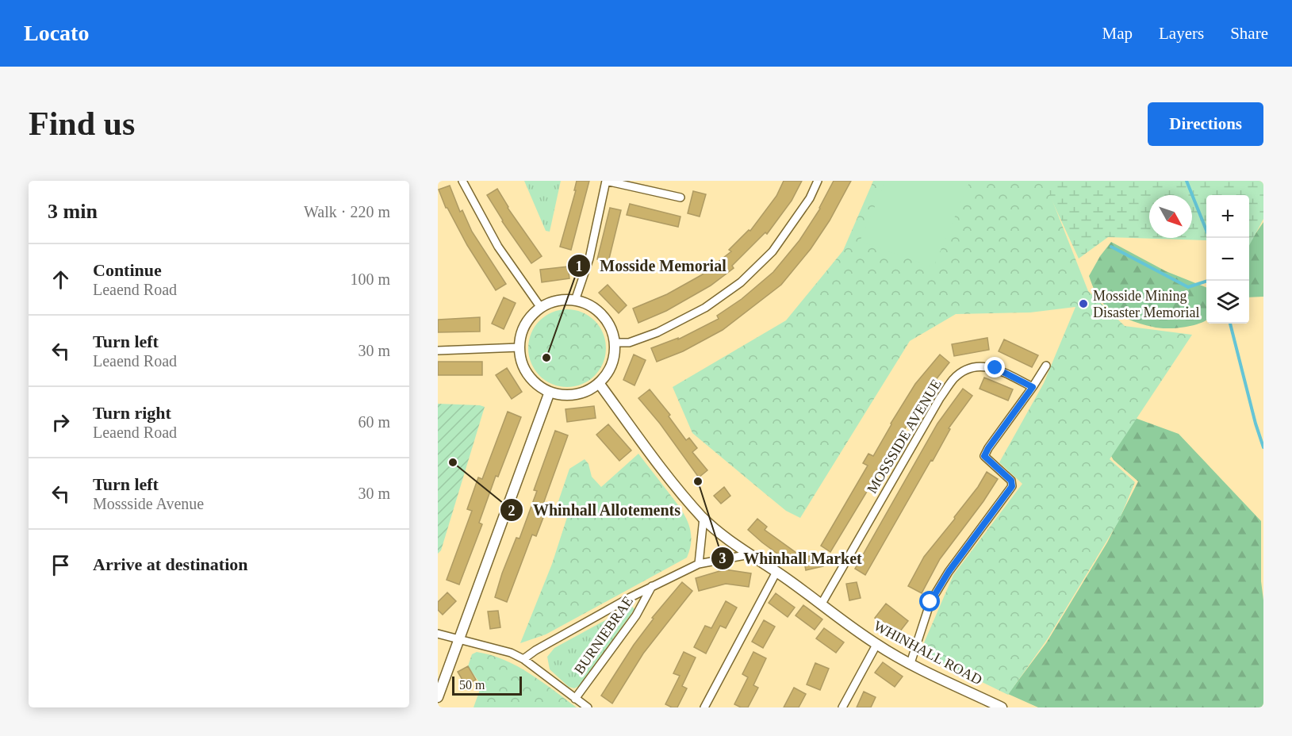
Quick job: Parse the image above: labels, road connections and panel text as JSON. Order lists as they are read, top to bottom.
{
  "streets": {
    "street": ["MOSSSIDE AVENUE", "BURNIEBRAE", "WHINHALL ROAD"]
  },
  "crossings": [
    ["MOSSSIDE AVENUE", "WHINHALL ROAD"]
  ],
  "places": [
    "Mosside Mining Disaster Memorial",
    "Mosside Memorial",
    "Whinhall Allotements",
    "Whinhall Market"
  ],
  "scale_bar": "50 m",
  "north": "bottom right",
  "page": {
    "header": "Locato",
    "nav": ["Map", "Layers", "Share"],
    "buttons": "Directions",
    "title": "Find us",
    "heading": ["3 min", "Walk · 220 m"],
    "map_buttons": ["+", "−"],
    "list": [
      ["Continue", "Leaend Road", "100 m"],
      ["Turn left", "Leaend Road", "30 m"],
      ["Turn right", "Leaend Road", "60 m"],
      ["Turn left", "Mossside Avenue", "30 m"],
      "Arrive at destination"
    ],
    "scale": "50 m"
  }
}
